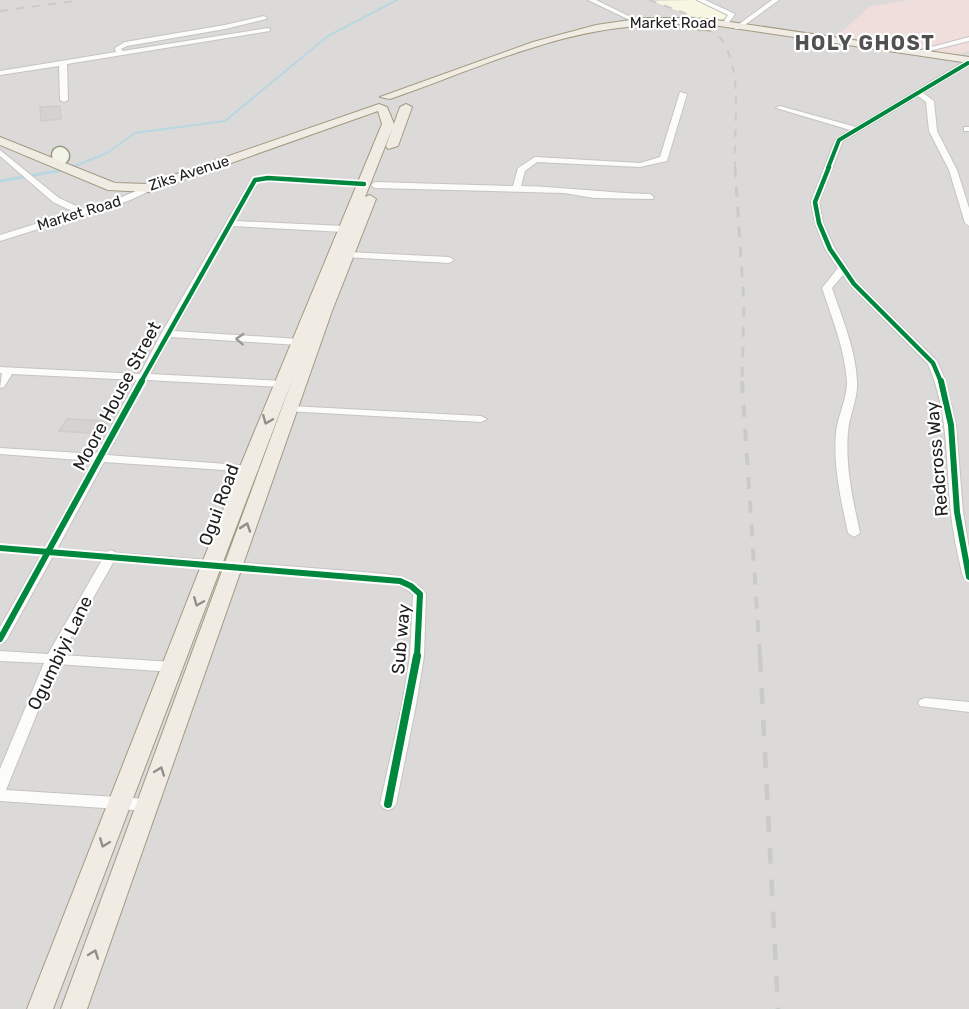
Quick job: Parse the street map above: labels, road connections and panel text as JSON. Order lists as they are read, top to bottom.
{
  "streets": {
    "main road": ["Market Road", "Ziks Avenue", "Ogui Road"],
    "street": [
      "Moore House Street",
      "Redcross Way",
      "Sub way",
      "Ogumbiyi Lane"
    ]
  },
  "crossings": [
    ["Market Road", "Ziks Avenue"],
    ["Market Road", "Redcross Way"],
    ["Market Road", "Ogui Road"],
    ["Ziks Avenue", "Ogui Road"],
    ["Moore House Street", "Ogui Road"],
    ["Ogui Road", "Sub way"]
  ],
  "districts": ["HOLY GHOST"]
}
